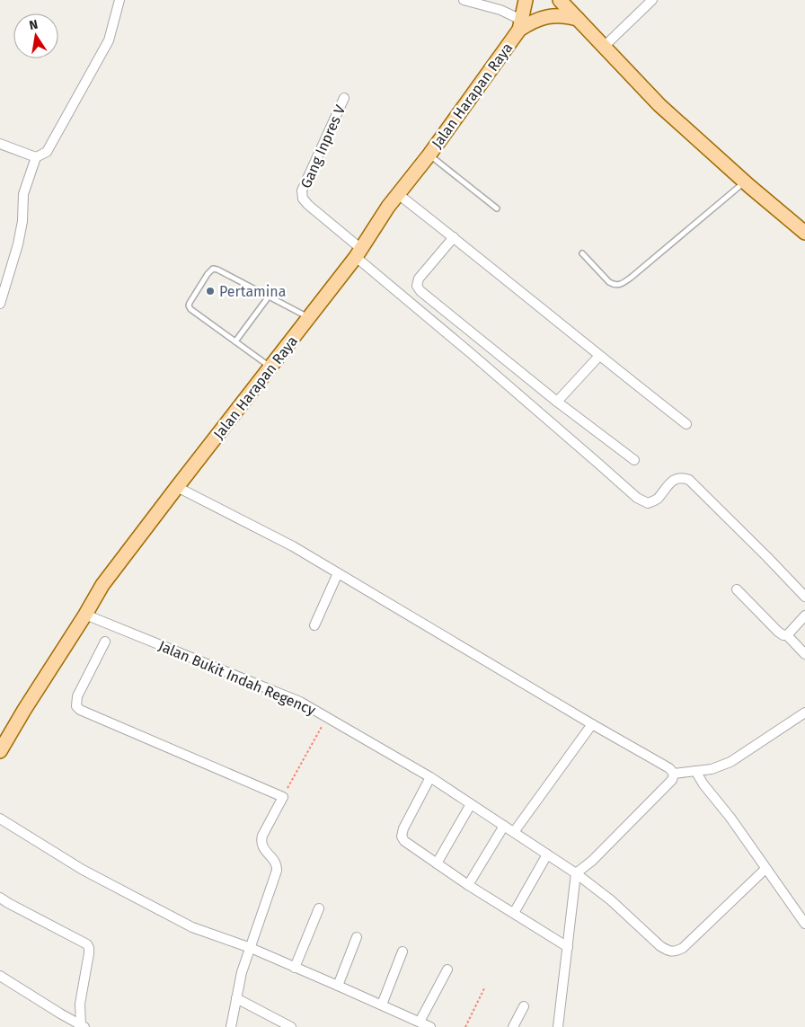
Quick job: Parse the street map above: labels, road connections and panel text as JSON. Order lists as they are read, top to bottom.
{
  "streets": {
    "main road": ["Jalan Harapan Raya"],
    "street": ["Gang Inpres V", "Jalan Bukit Indah Regency"]
  },
  "crossings": [
    ["Jalan Harapan Raya", "Gang Inpres V"],
    ["Jalan Harapan Raya", "Jalan Bukit Indah Regency"]
  ],
  "places": ["Pertamina"],
  "north": "top"
}
